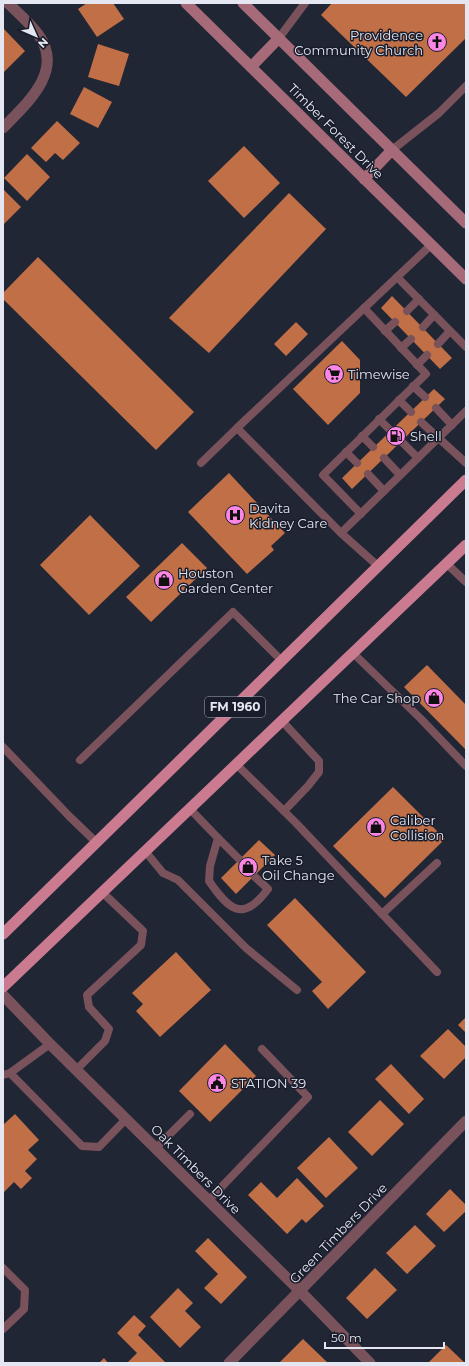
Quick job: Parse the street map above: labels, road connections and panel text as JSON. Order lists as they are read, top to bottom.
{
  "streets": {
    "main road": ["Timber Forest Drive", "FM 1960"],
    "street": ["Oak Timbers Drive", "Green Timbers Drive"]
  },
  "crossings": [
    ["Oak Timbers Drive", "Green Timbers Drive"]
  ],
  "places": {
    "church": ["Providence Community Church"],
    "supermarket": ["Timewise"],
    "fuel station": ["Shell"],
    "hospital": ["Davita Kidney Care"],
    "shop": [
      "Houston Garden Center",
      "The Car Shop",
      "Caliber Collision",
      "Take 5 Oil Change"
    ],
    "public building": ["STATION 39"]
  },
  "scale_bar": "50 m",
  "north": "bottom right"
}
